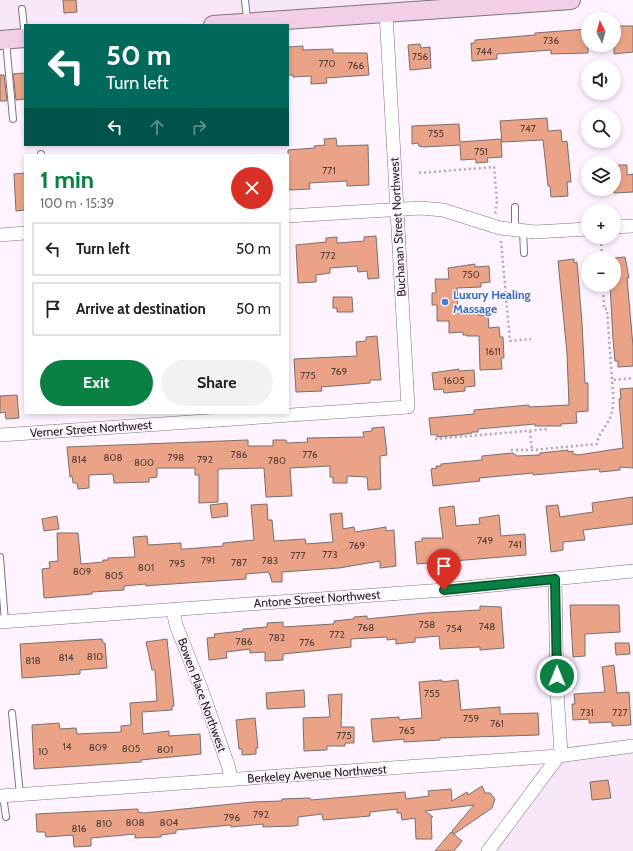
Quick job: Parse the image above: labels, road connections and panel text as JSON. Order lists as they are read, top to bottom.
{
  "streets": {
    "street": [
      "Buchanan Street Northwest",
      "Verner Street Northwest",
      "Antone Street Northwest",
      "Bowen Place Northwest",
      "Berkeley Avenue Northwest"
    ]
  },
  "crossings": [
    ["Buchanan Street Northwest", "Verner Street Northwest"],
    ["Antone Street Northwest", "Bowen Place Northwest"],
    ["Bowen Place Northwest", "Berkeley Avenue Northwest"]
  ],
  "places": ["Luxury Healing Massage"],
  "house_numbers": [
    "736",
    "744",
    "756",
    "770",
    "766",
    "747",
    "755",
    "751",
    "771",
    "772",
    "750",
    "1611",
    "769",
    "775",
    "1605",
    "786",
    "776",
    "808",
    "798",
    "814",
    "792",
    "780",
    "800",
    "749",
    "741",
    "769",
    "773",
    "777",
    "791",
    "783",
    "787",
    "795",
    "801",
    "809",
    "805",
    "758",
    "748",
    "768",
    "754",
    "772",
    "782",
    "786",
    "776",
    "810",
    "814",
    "818",
    "755",
    "731",
    "727",
    "759",
    "761",
    "765",
    "775",
    "14",
    "809",
    "805",
    "801",
    "10",
    "792",
    "796",
    "808",
    "804",
    "810",
    "816"
  ],
  "north": "top",
  "page": {
    "map_buttons": ["+", "−"],
    "turn": ["50 m", "Turn left"],
    "heading": ["1 min", "100 m · 15:39"],
    "list": [
      {
        "name": "Turn left",
        "value": "50 m"
      },
      {
        "name": "Arrive at destination",
        "value": "50 m"
      }
    ],
    "buttons": ["Exit", "Share"]
  }
}
